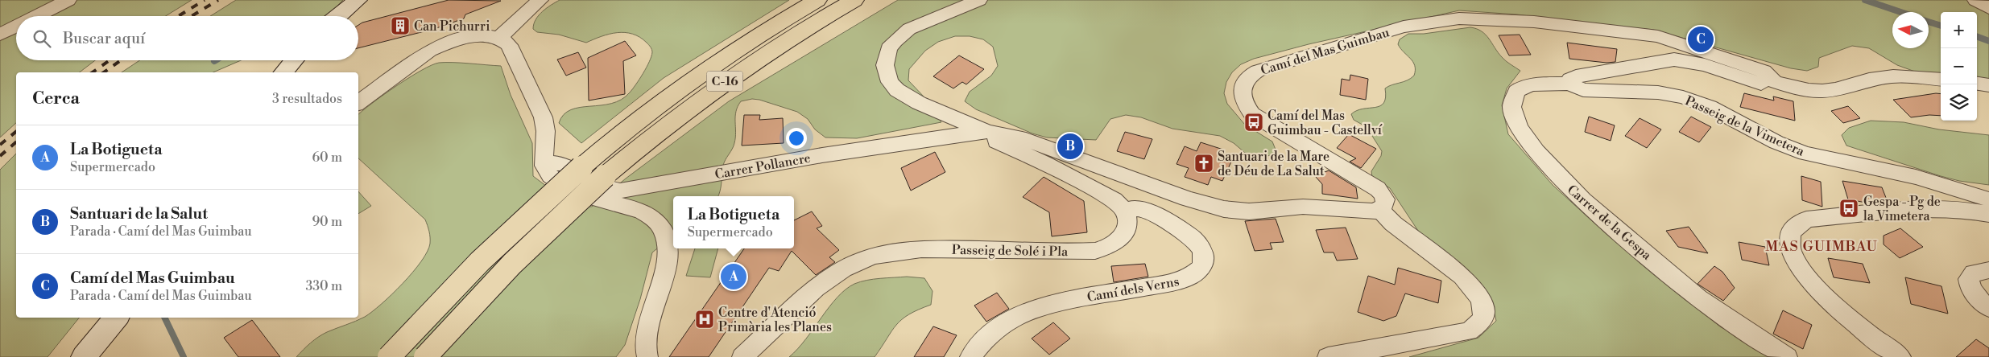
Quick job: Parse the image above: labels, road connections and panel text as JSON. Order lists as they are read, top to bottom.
{
  "streets": {
    "highway": ["C-16"],
    "street": [
      "Camí del Mas Guimbau",
      "Passeig de la Vimetera",
      "Carrer Pollancre",
      "Carrer de la Gespa",
      "Passeig de Solé i Pla",
      "Camí dels Verns"
    ]
  },
  "crossings": [
    ["Passeig de la Vimetera", "Carrer de la Gespa"],
    ["Passeig de Solé i Pla", "Camí dels Verns"]
  ],
  "districts": ["MAS GUIMBAU"],
  "places": {
    "building": ["Can Pichurri"],
    "bus stop": ["Camí del Mas Guimbau - Castellví", "Gespa - Pg de la Vimetera"],
    "church": ["Santuari de la Mare de Déu de La Salut"],
    "hospital": ["Centre d'Atenció Primària les Planes"]
  },
  "north": "left",
  "page": {
    "map_buttons": ["+", "−"],
    "search": "Buscar aquí",
    "pins": ["C", "B", "A"],
    "heading": ["Cerca", "3 resultados"],
    "list": [
      {
        "mark": "A",
        "name": "La Botigueta",
        "note": "Supermercado",
        "value": "60 m"
      },
      {
        "mark": "B",
        "name": "Santuari de la Salut",
        "note": "Parada · Camí del Mas Guimbau",
        "value": "90 m"
      },
      {
        "mark": "C",
        "name": "Camí del Mas Guimbau",
        "note": "Parada · Camí del Mas Guimbau",
        "value": "330 m"
      }
    ],
    "popup": ["La Botigueta", "Supermercado"]
  }
}
